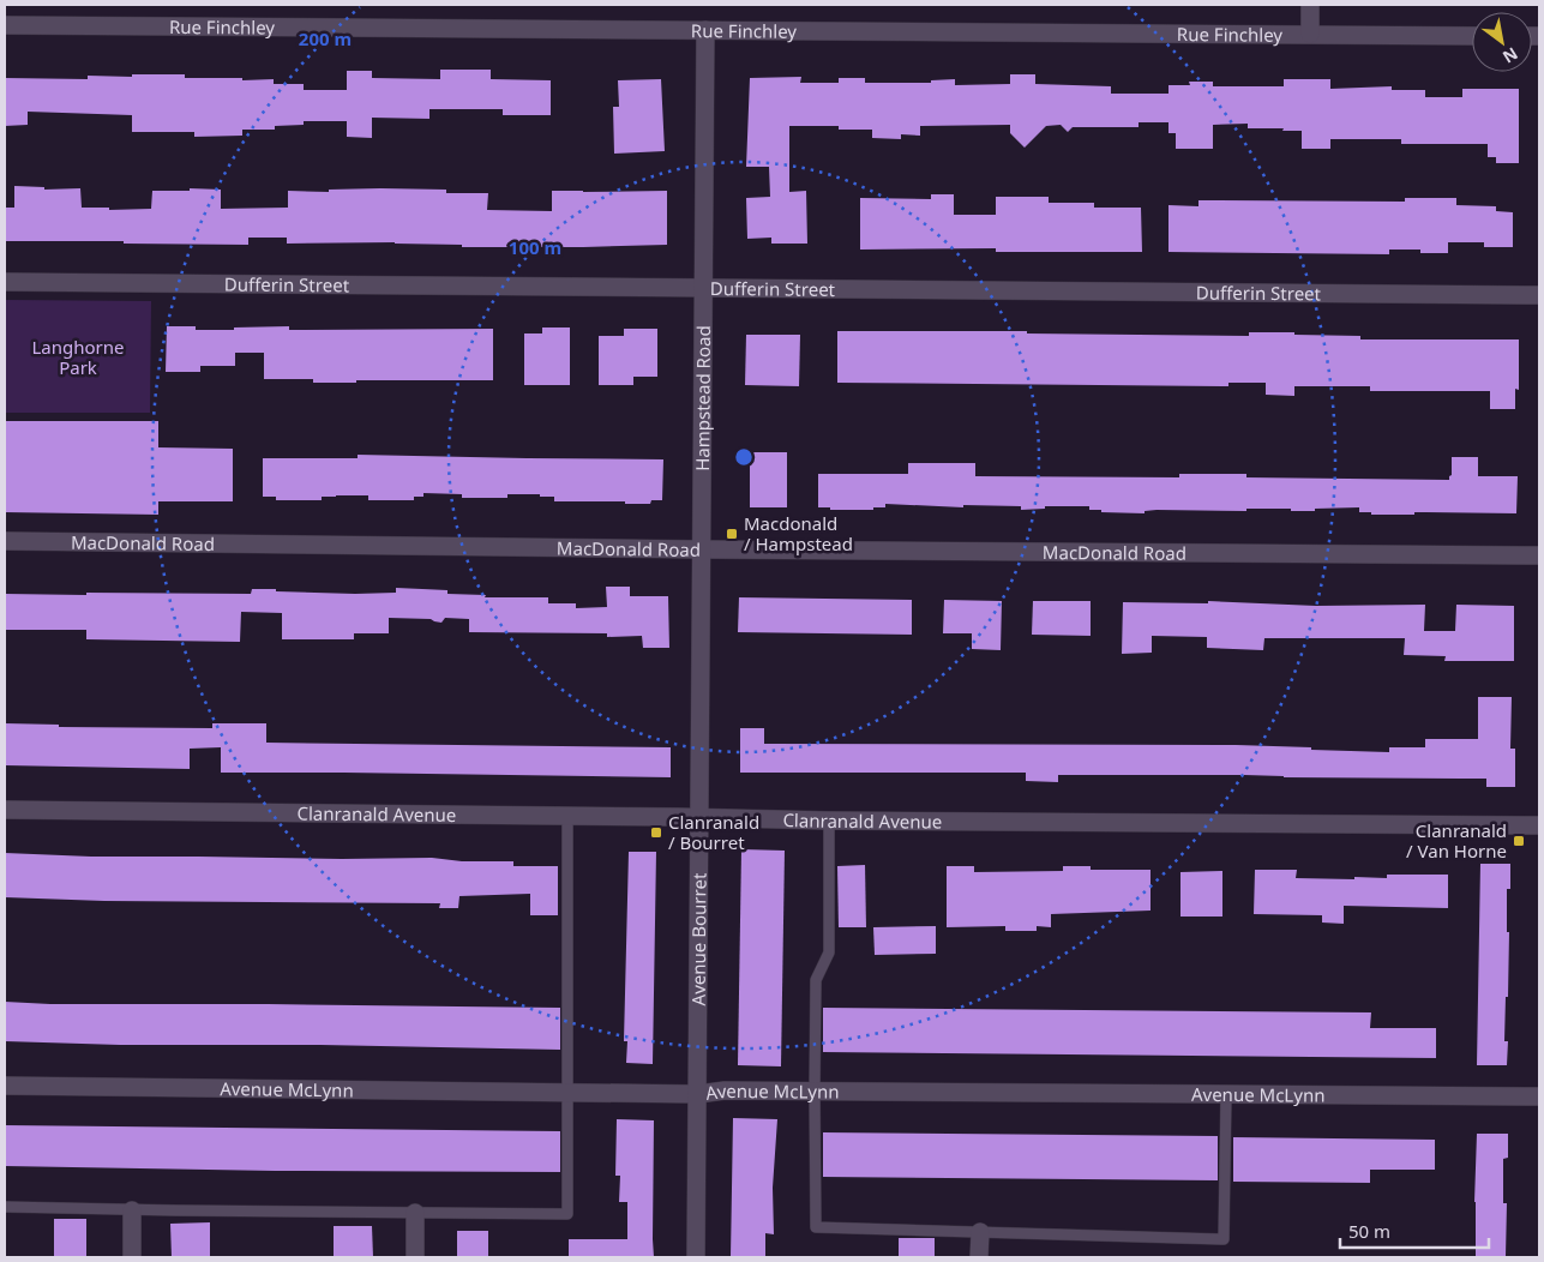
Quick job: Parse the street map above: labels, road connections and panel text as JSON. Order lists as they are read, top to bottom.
{
  "streets": {
    "street": [
      "Rue Finchley",
      "Dufferin Street",
      "Hampstead Road",
      "MacDonald Road",
      "Clanranald Avenue",
      "Avenue Bourret",
      "Avenue McLynn"
    ]
  },
  "crossings": [
    ["Rue Finchley", "Hampstead Road"],
    ["Dufferin Street", "Hampstead Road"],
    ["Hampstead Road", "MacDonald Road"],
    ["Hampstead Road", "Avenue Bourret"],
    ["MacDonald Road", "Avenue Bourret"],
    ["Clanranald Avenue", "Avenue Bourret"],
    ["Avenue Bourret", "Avenue McLynn"]
  ],
  "parks": ["Langhorne Park"],
  "places": {
    "transit": ["Macdonald / Hampstead", "Clanranald / Bourret", "Clanranald / Van Horne"]
  },
  "scale_bar": "50 m",
  "north": "bottom right",
  "rings": ["200 m", "100 m"]
}
